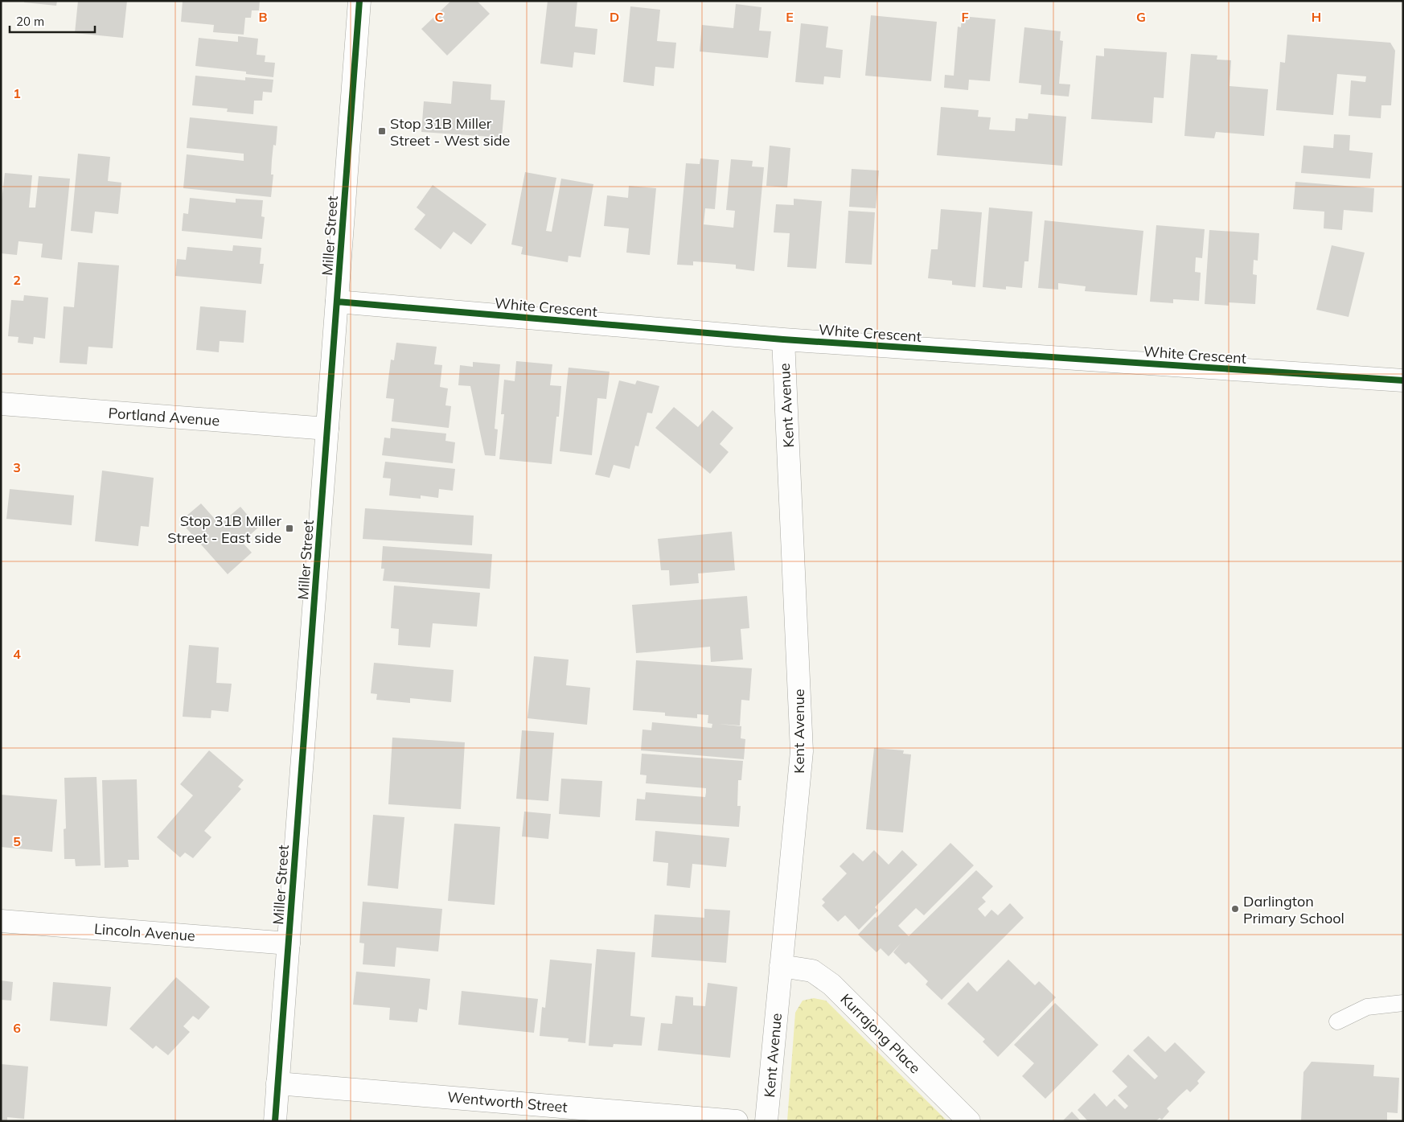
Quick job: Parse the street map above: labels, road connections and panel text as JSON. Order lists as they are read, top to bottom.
{
  "streets": {
    "street": [
      "Miller Street",
      "White Crescent",
      "Kent Avenue",
      "Portland Avenue",
      "Lincoln Avenue",
      "Kurrajong Place",
      "Wentworth Street"
    ]
  },
  "crossings": [
    ["Miller Street", "White Crescent"],
    ["Miller Street", "Portland Avenue"],
    ["Miller Street", "Lincoln Avenue"],
    ["Miller Street", "Wentworth Street"],
    ["White Crescent", "Kent Avenue"],
    ["Kent Avenue", "Kurrajong Place"]
  ],
  "places": {
    "transit": ["Stop 31B Miller Street - West side", "Stop 31B Miller Street - East side"],
    "other": ["Darlington Primary School"]
  },
  "scale_bar": "20 m",
  "grid": {
    "columns": [
      "B",
      "C",
      "D",
      "E",
      "F",
      "G",
      "H"
    ],
    "rows": [
      "1",
      "2",
      "3",
      "4",
      "5",
      "6"
    ]
  }
}
